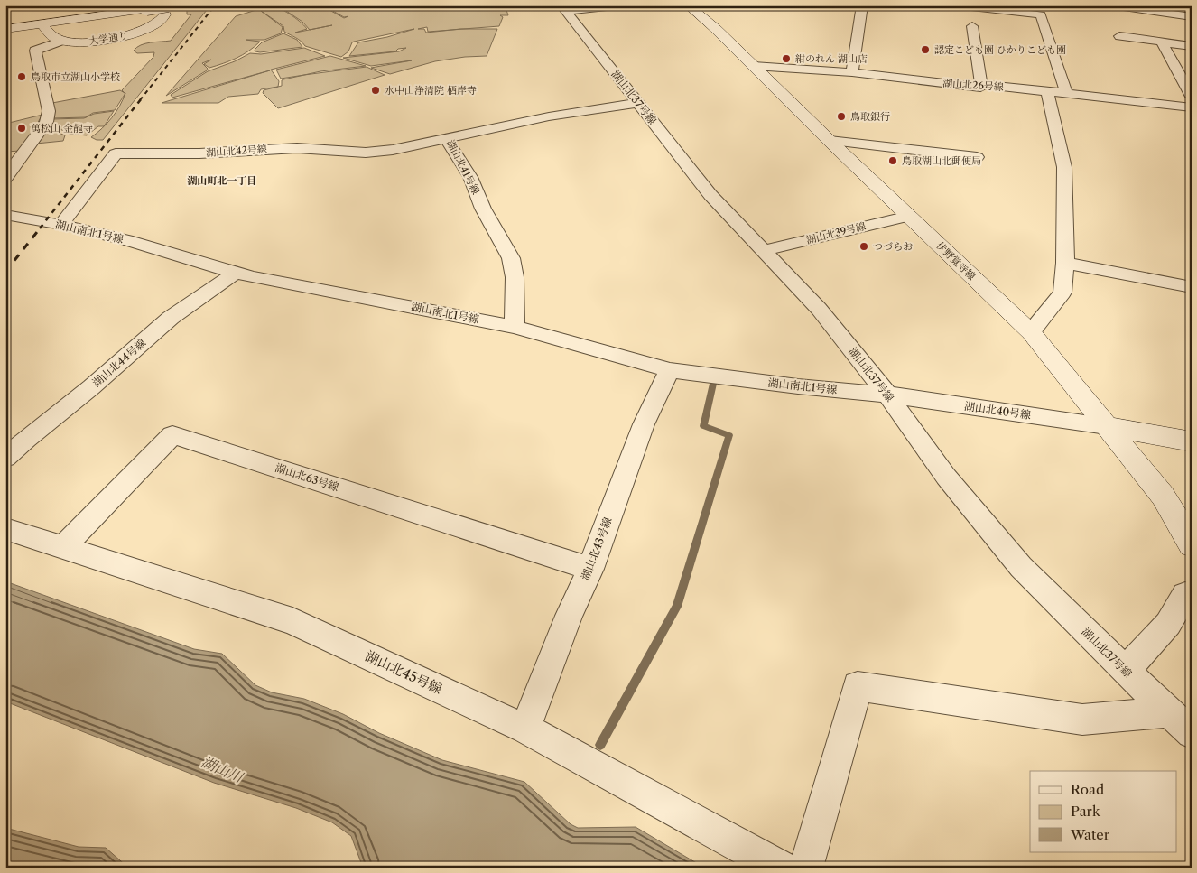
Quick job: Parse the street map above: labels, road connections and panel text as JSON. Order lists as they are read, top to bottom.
{
  "streets": {
    "main road": ["大学通り", "伏野覚寺線"],
    "street": [
      "湖山北26号線",
      "湖山北37号線",
      "湖山北42号線",
      "湖山北41号線",
      "湖山南北1号線",
      "湖山北39号線",
      "湖山北44号線",
      "湖山北40号線",
      "湖山北63号線",
      "湖山北43号線",
      "湖山北45号線"
    ]
  },
  "crossings": [
    ["湖山北26号線", "伏野覚寺線"],
    ["湖山北37号線", "湖山北41号線"],
    ["湖山北37号線", "湖山南北1号線"],
    ["湖山北37号線", "湖山北39号線"],
    ["湖山北37号線", "湖山北40号線"],
    ["湖山北42号線", "湖山北41号線"],
    ["湖山北42号線", "湖山南北1号線"],
    ["湖山北41号線", "湖山南北1号線"],
    ["湖山南北1号線", "湖山北44号線"],
    ["湖山南北1号線", "湖山北40号線"],
    ["湖山南北1号線", "湖山北43号線"],
    ["湖山北39号線", "伏野覚寺線"],
    ["伏野覚寺線", "湖山北40号線"],
    ["湖山北63号線", "湖山北43号線"],
    ["湖山北63号線", "湖山北45号線"],
    ["湖山北43号線", "湖山北45号線"]
  ],
  "districts": ["湖山町北一丁目"],
  "water": ["湖山川"],
  "places": [
    "認定こども園 ひかりこども園",
    "紺のれん 湖山店",
    "鳥取市立湖山小学校",
    "水中山浄清院 栖岸寺",
    "鳥取銀行",
    "萬松山 金龍寺",
    "鳥取湖山北郵便局",
    "つづらお"
  ],
  "legend": ["Road", "Park", "Water"]
}
